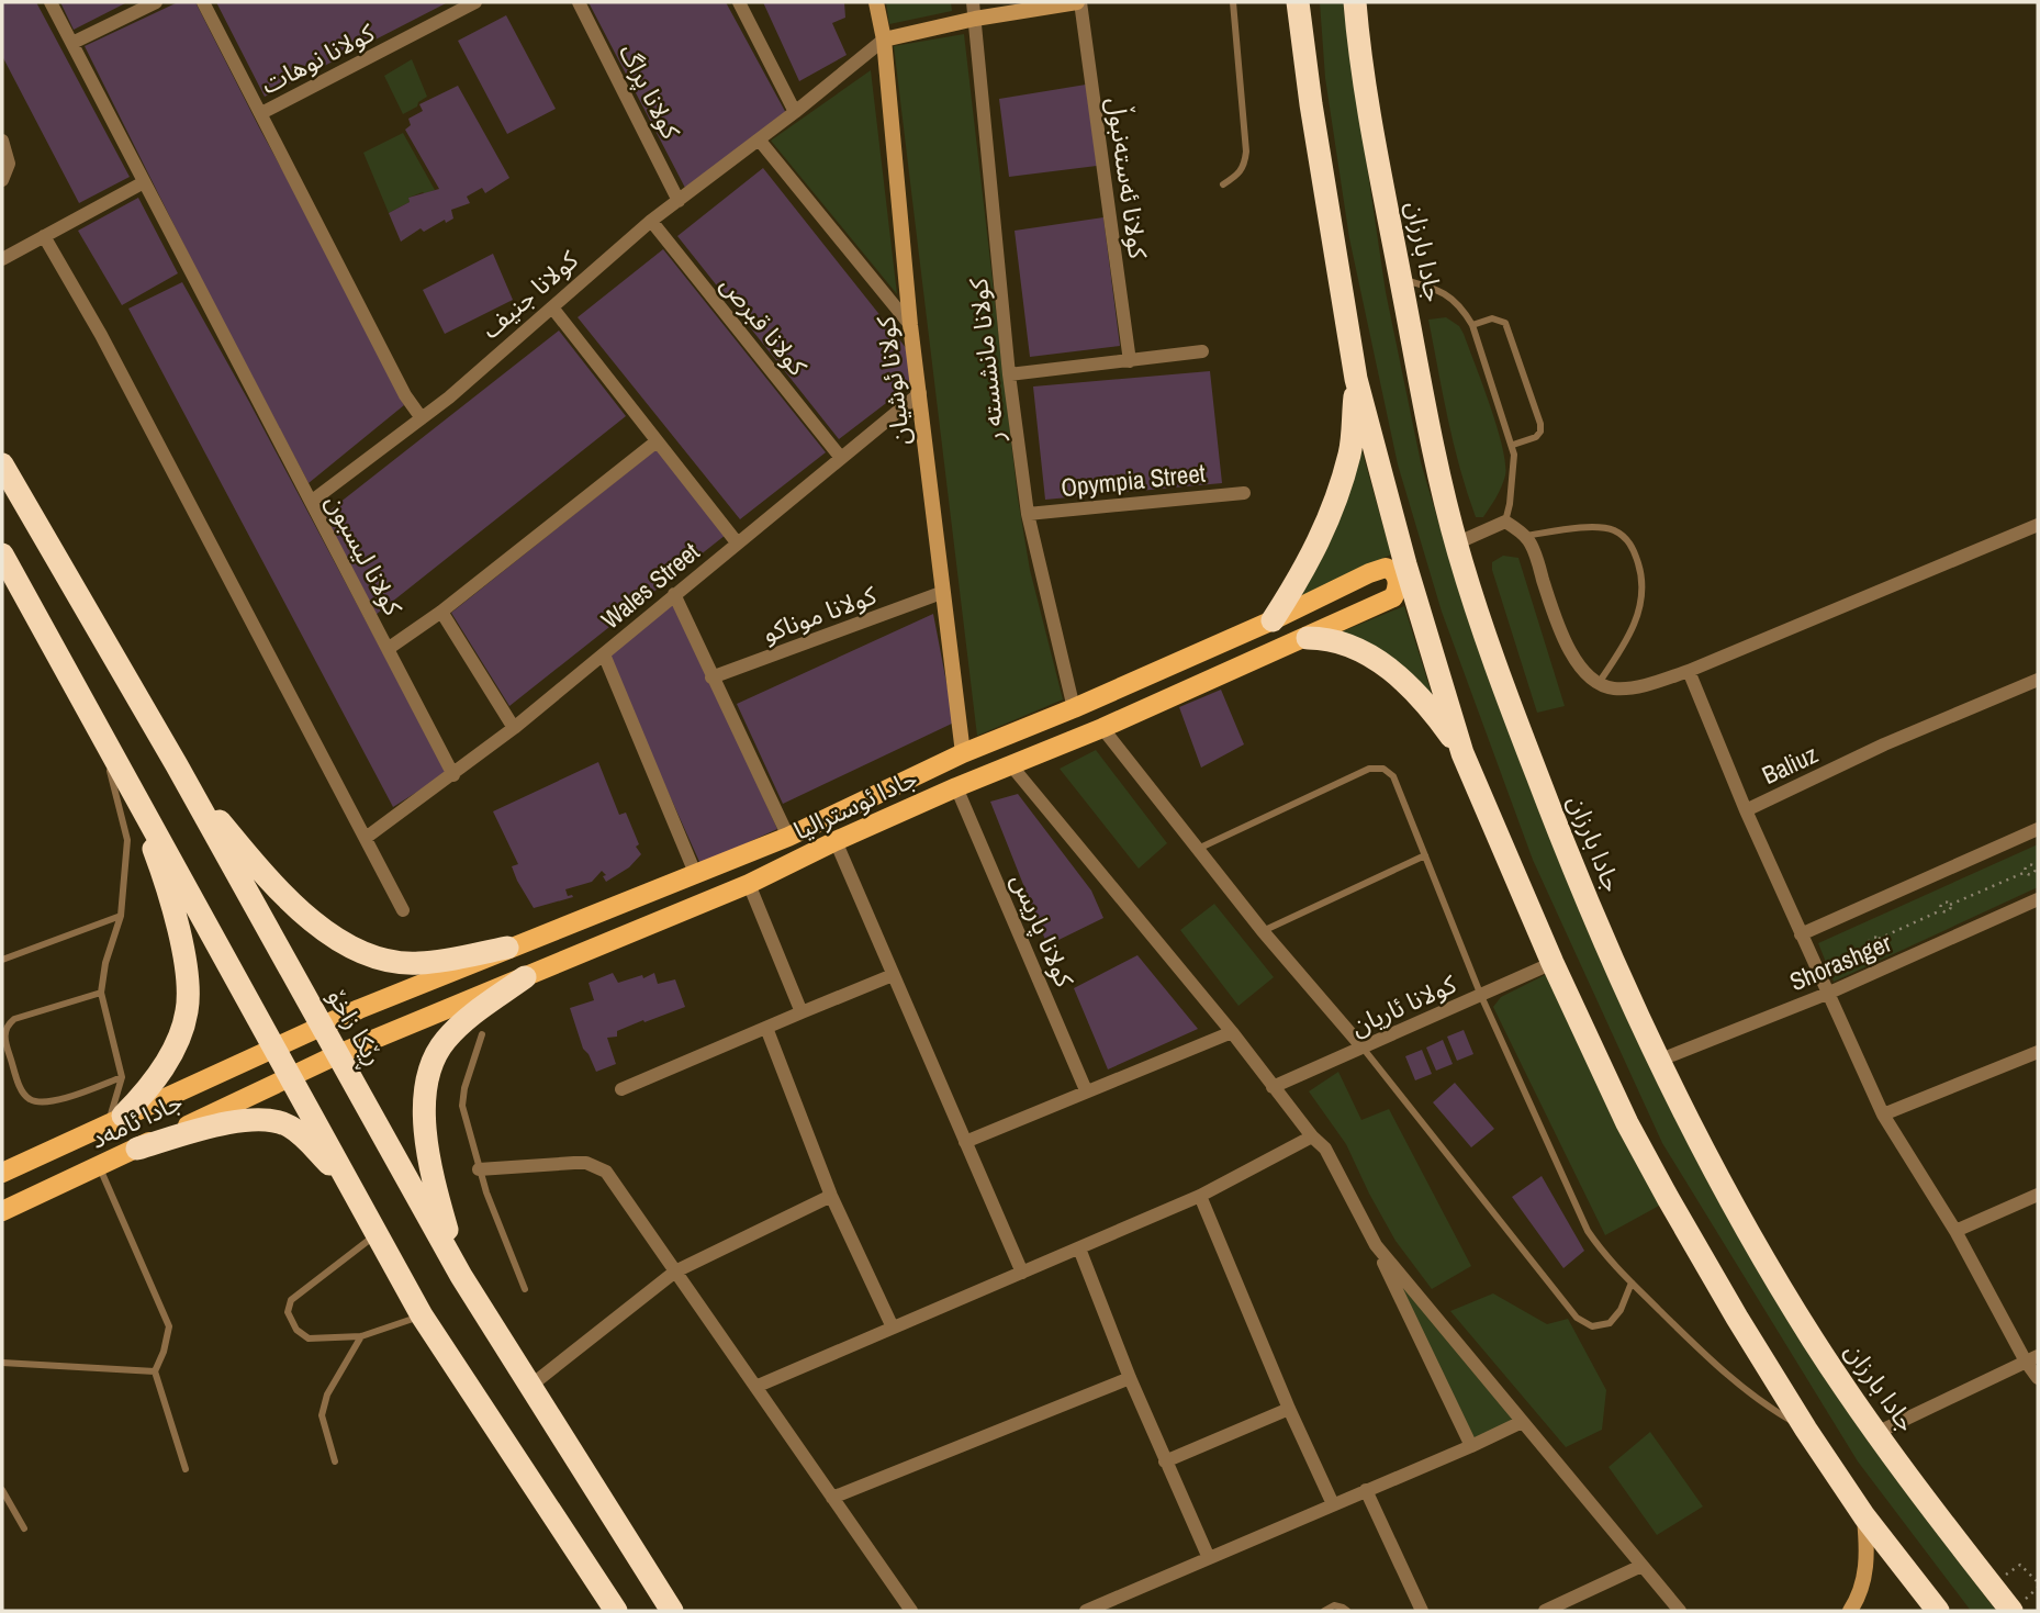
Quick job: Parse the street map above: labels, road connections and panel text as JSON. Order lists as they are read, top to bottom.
{
  "streets": {
    "highway": ["جادا بارزان", "ڕێکا زاخۆ"],
    "main road": ["جادا ئوسترالیا", "جادا ئامەد"],
    "street": [
      "كولانا نوهات",
      "كولانا پراگ",
      "كولانا ئەستەنبوڵ",
      "كولانا جنيف",
      "كولانا قبرص",
      "كولانا مانشسته ر",
      "كولانا ئوشيان",
      "Opympia Street",
      "كولانا ليسبون",
      "Wales Street",
      "كولانا موناكو",
      "Baliuz",
      "كولانا پاریس",
      "Shorashger",
      "كولانا ئاريان"
    ]
  },
  "crossings": [
    ["كولانا پراگ", "كولانا جنيف"],
    ["كولانا ئەستەنبوڵ", "كولانا جنيف"],
    ["جادا بارزان", "Shorashger"],
    ["كولانا جنيف", "كولانا قبرص"],
    ["كولانا جنيف", "كولانا مانشسته ر"],
    ["كولانا جنيف", "كولانا ئوشيان"],
    ["كولانا جنيف", "كولانا ليسبون"],
    ["كولانا قبرص", "Wales Street"],
    ["كولانا مانشسته ر", "Opympia Street"],
    ["كولانا مانشسته ر", "جادا ئوسترالیا"],
    ["كولانا ئوشيان", "Wales Street"],
    ["كولانا ئوشيان", "كولانا موناكو"],
    ["كولانا ئوشيان", "جادا ئوسترالیا"],
    ["Baliuz", "Shorashger"],
    ["جادا ئوسترالیا", "كولانا پاریس"],
    ["جادا ئوسترالیا", "ڕێکا زاخۆ"],
    ["جادا ئوسترالیا", "جادا ئامەد"],
    ["ڕێکا زاخۆ", "جادا ئامەد"]
  ]
}
